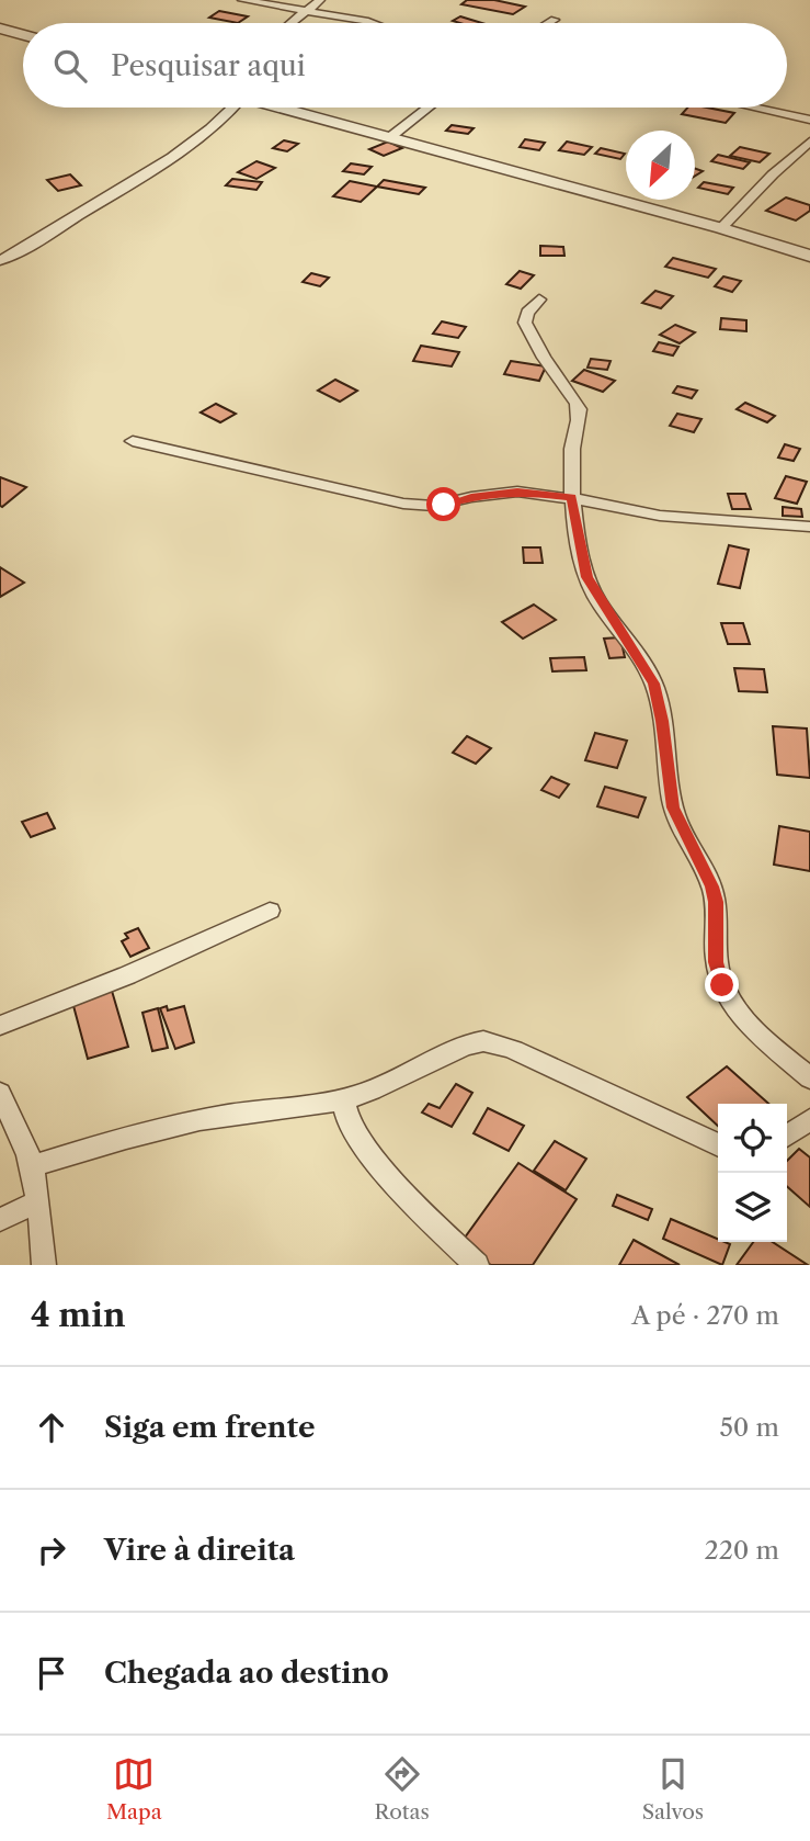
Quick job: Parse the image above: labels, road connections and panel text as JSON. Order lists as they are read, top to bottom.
{
  "north": "bottom left",
  "page": {
    "search": "Pesquisar aqui",
    "heading": ["4 min", "A pé · 270 m"],
    "list": [
      ["Siga em frente", "50 m"],
      ["Vire à direita", "220 m"],
      "Chegada ao destino"
    ],
    "nav": ["Mapa", "Rotas", "Salvos"]
  }
}
